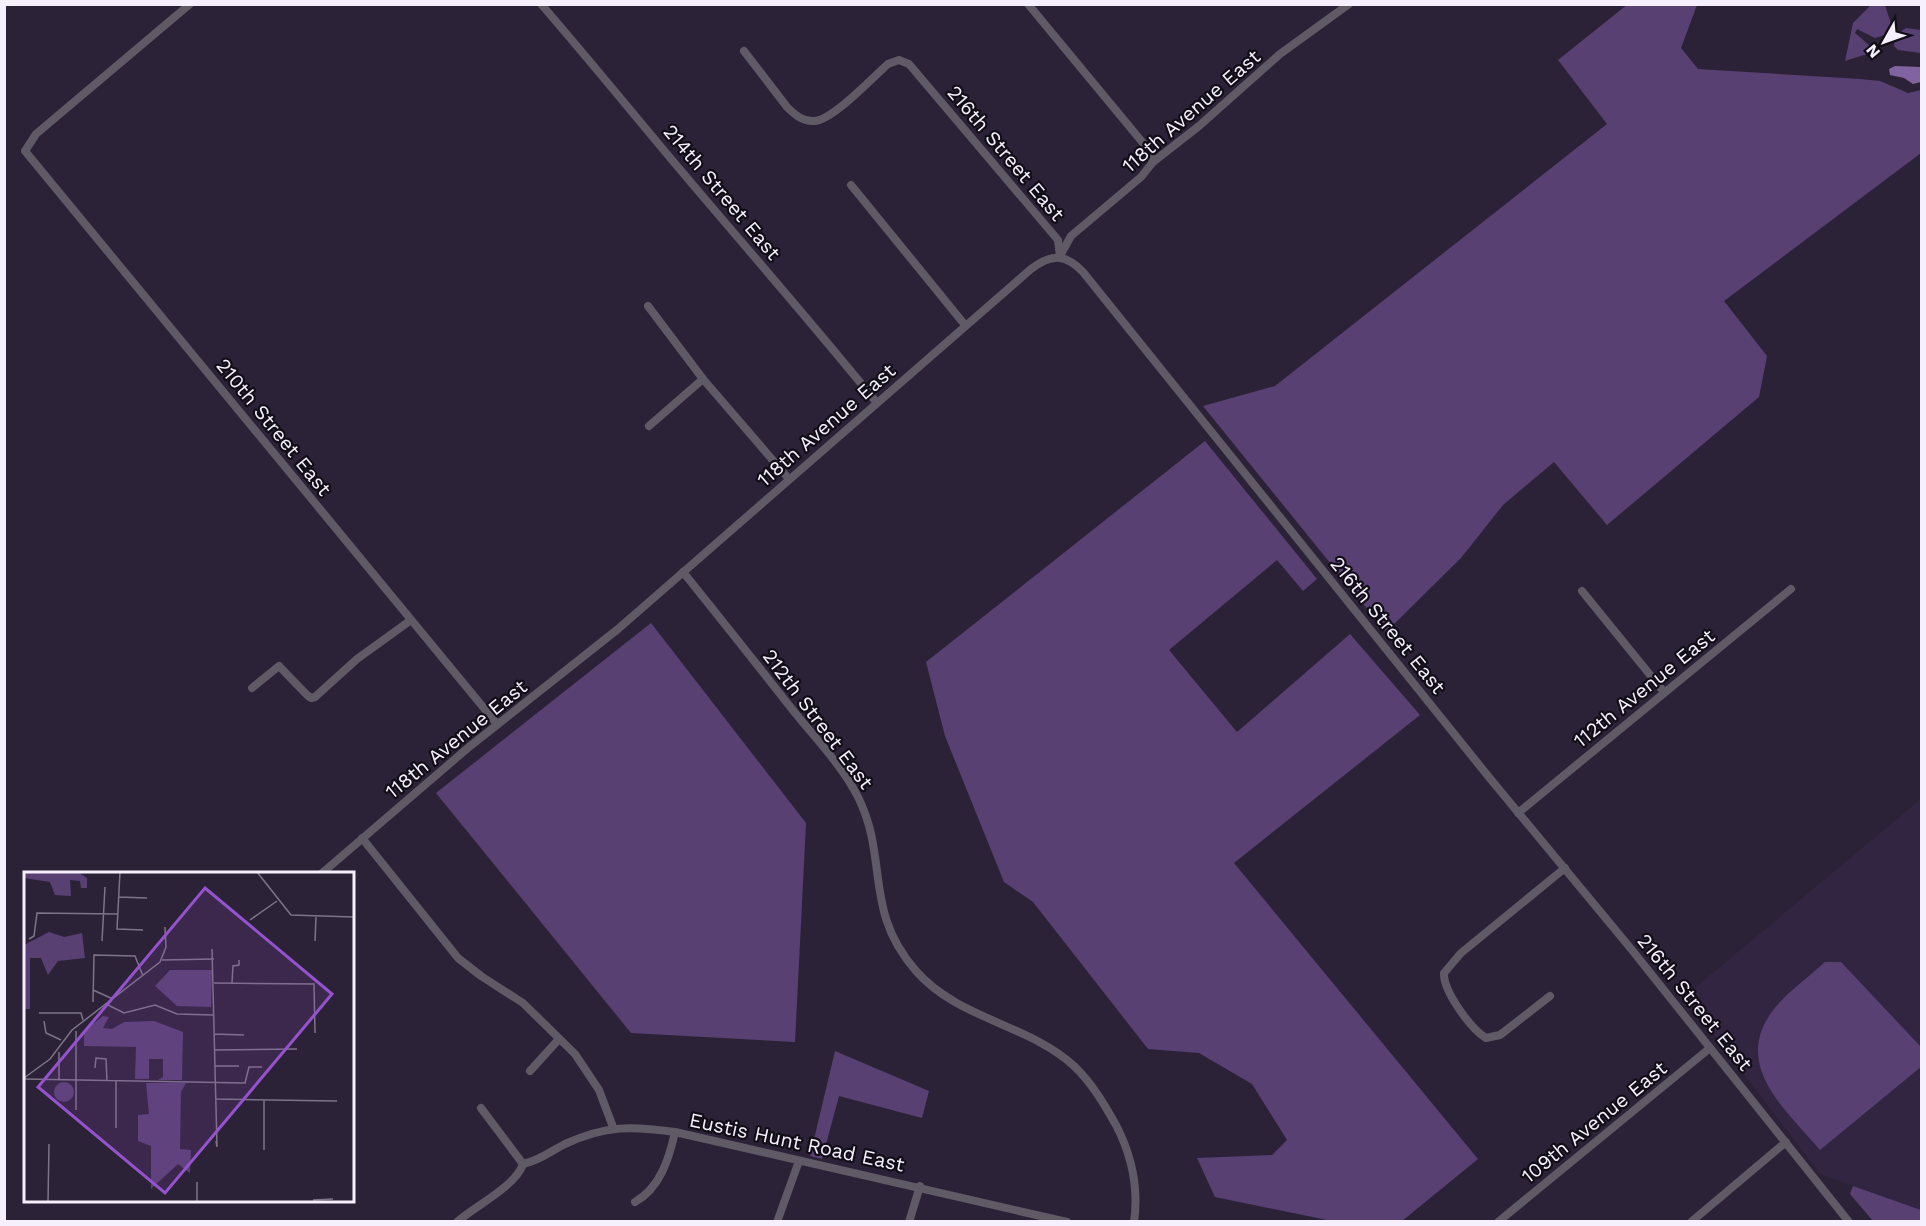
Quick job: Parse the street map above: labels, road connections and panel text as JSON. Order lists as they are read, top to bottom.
{
  "streets": {
    "street": [
      "118th Avenue East",
      "216th Street East",
      "214th Street East",
      "210th Street East",
      "112th Avenue East",
      "212th Street East",
      "109th Avenue East",
      "Eustis Hunt Road East"
    ]
  },
  "crossings": [
    ["118th Avenue East", "216th Street East"],
    ["118th Avenue East", "214th Street East"],
    ["118th Avenue East", "210th Street East"],
    ["118th Avenue East", "212th Street East"],
    ["216th Street East", "112th Avenue East"],
    ["216th Street East", "109th Avenue East"]
  ],
  "north": "bottom left"
}
